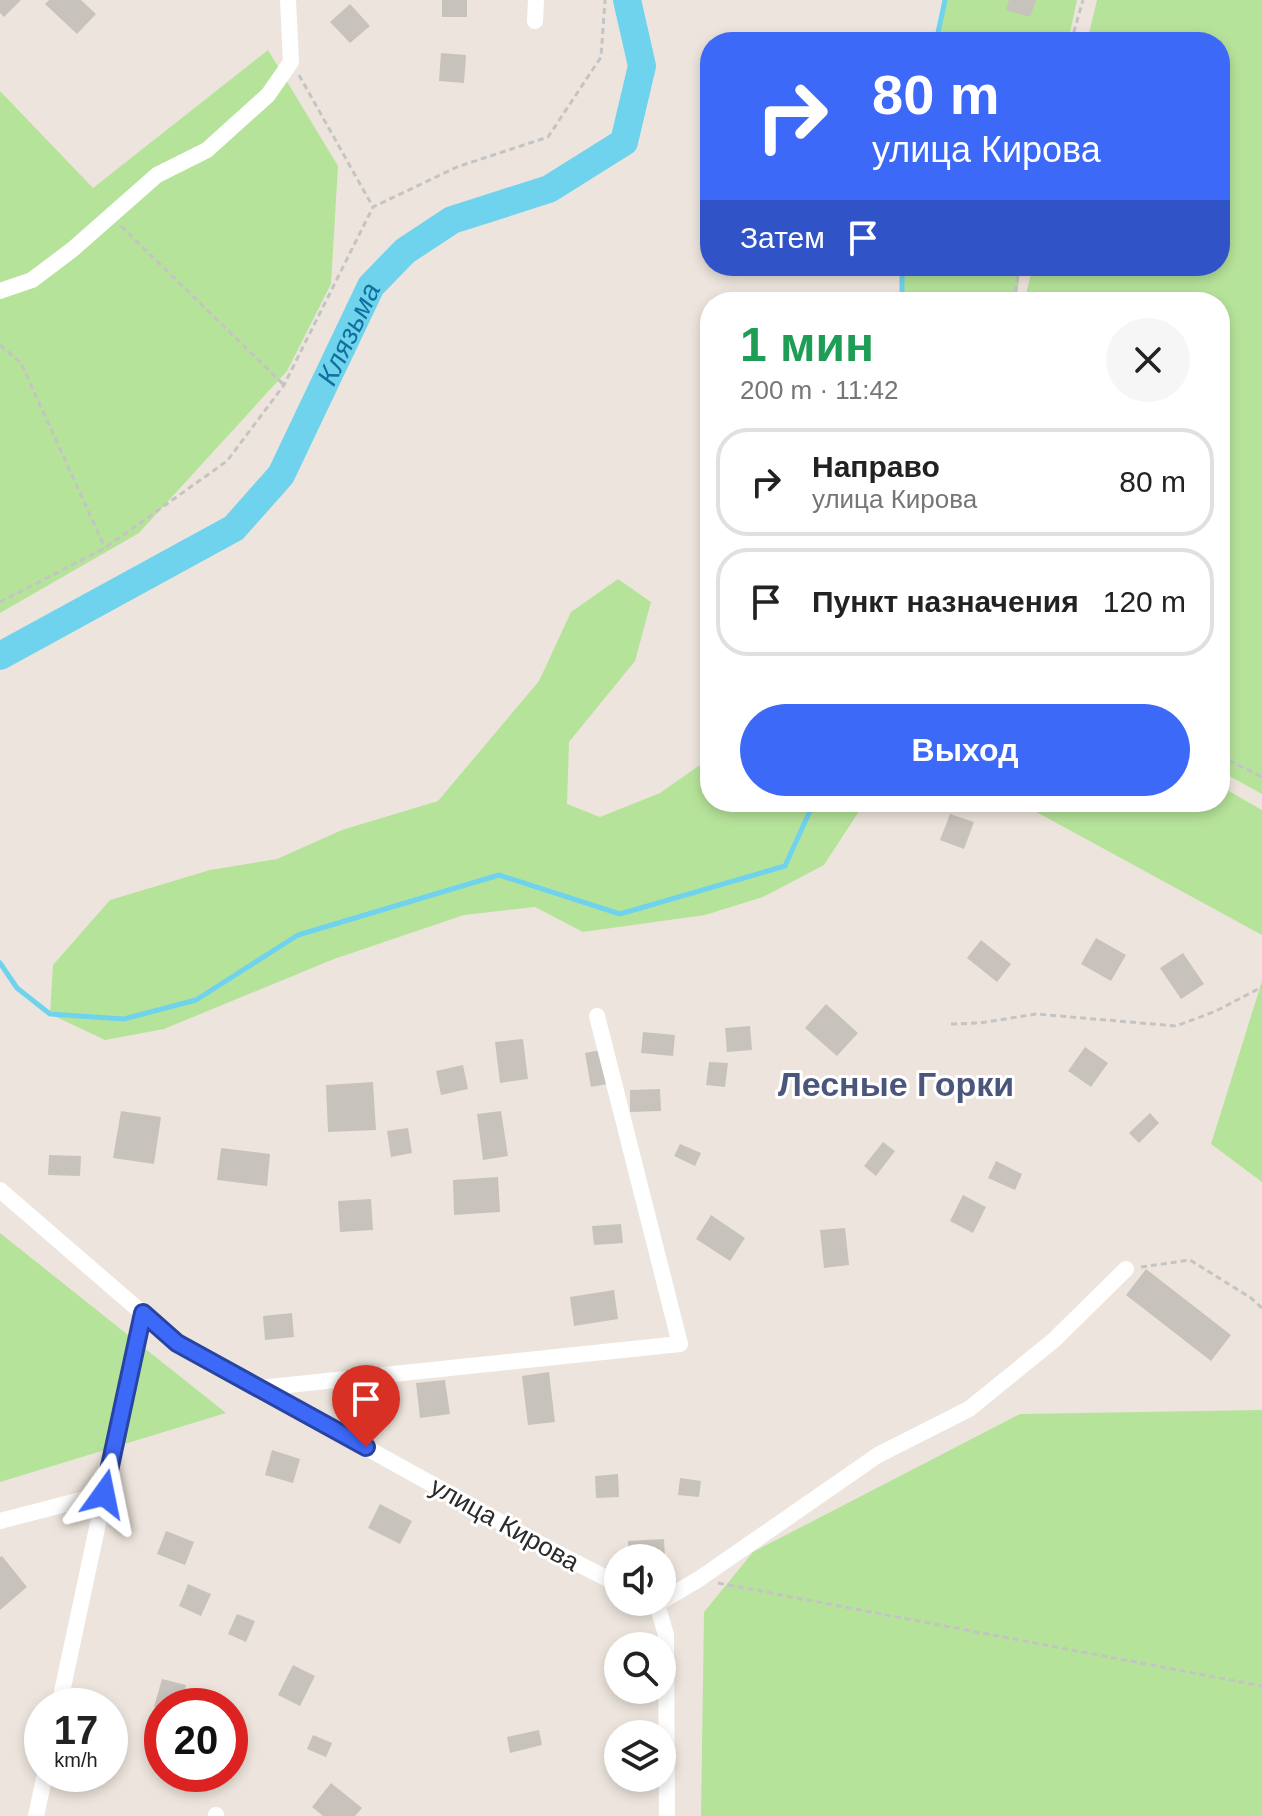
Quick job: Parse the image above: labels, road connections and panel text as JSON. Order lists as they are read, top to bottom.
{
  "streets": {
    "street": ["улица Кирова"]
  },
  "districts": ["Лесные Горки"],
  "water": ["Клязьма"],
  "page": {
    "turn": ["80 m", "улица Кирова"],
    "then": "Затем",
    "heading": ["1 мин", "200 m · 11:42"],
    "list": [
      {
        "name": "Направо",
        "note": "улица Кирова",
        "value": "80 m"
      },
      {
        "name": "Пункт назначения",
        "value": "120 m"
      }
    ],
    "buttons": "Выход",
    "speed": "17 km/h",
    "limit": "20"
  }
}
